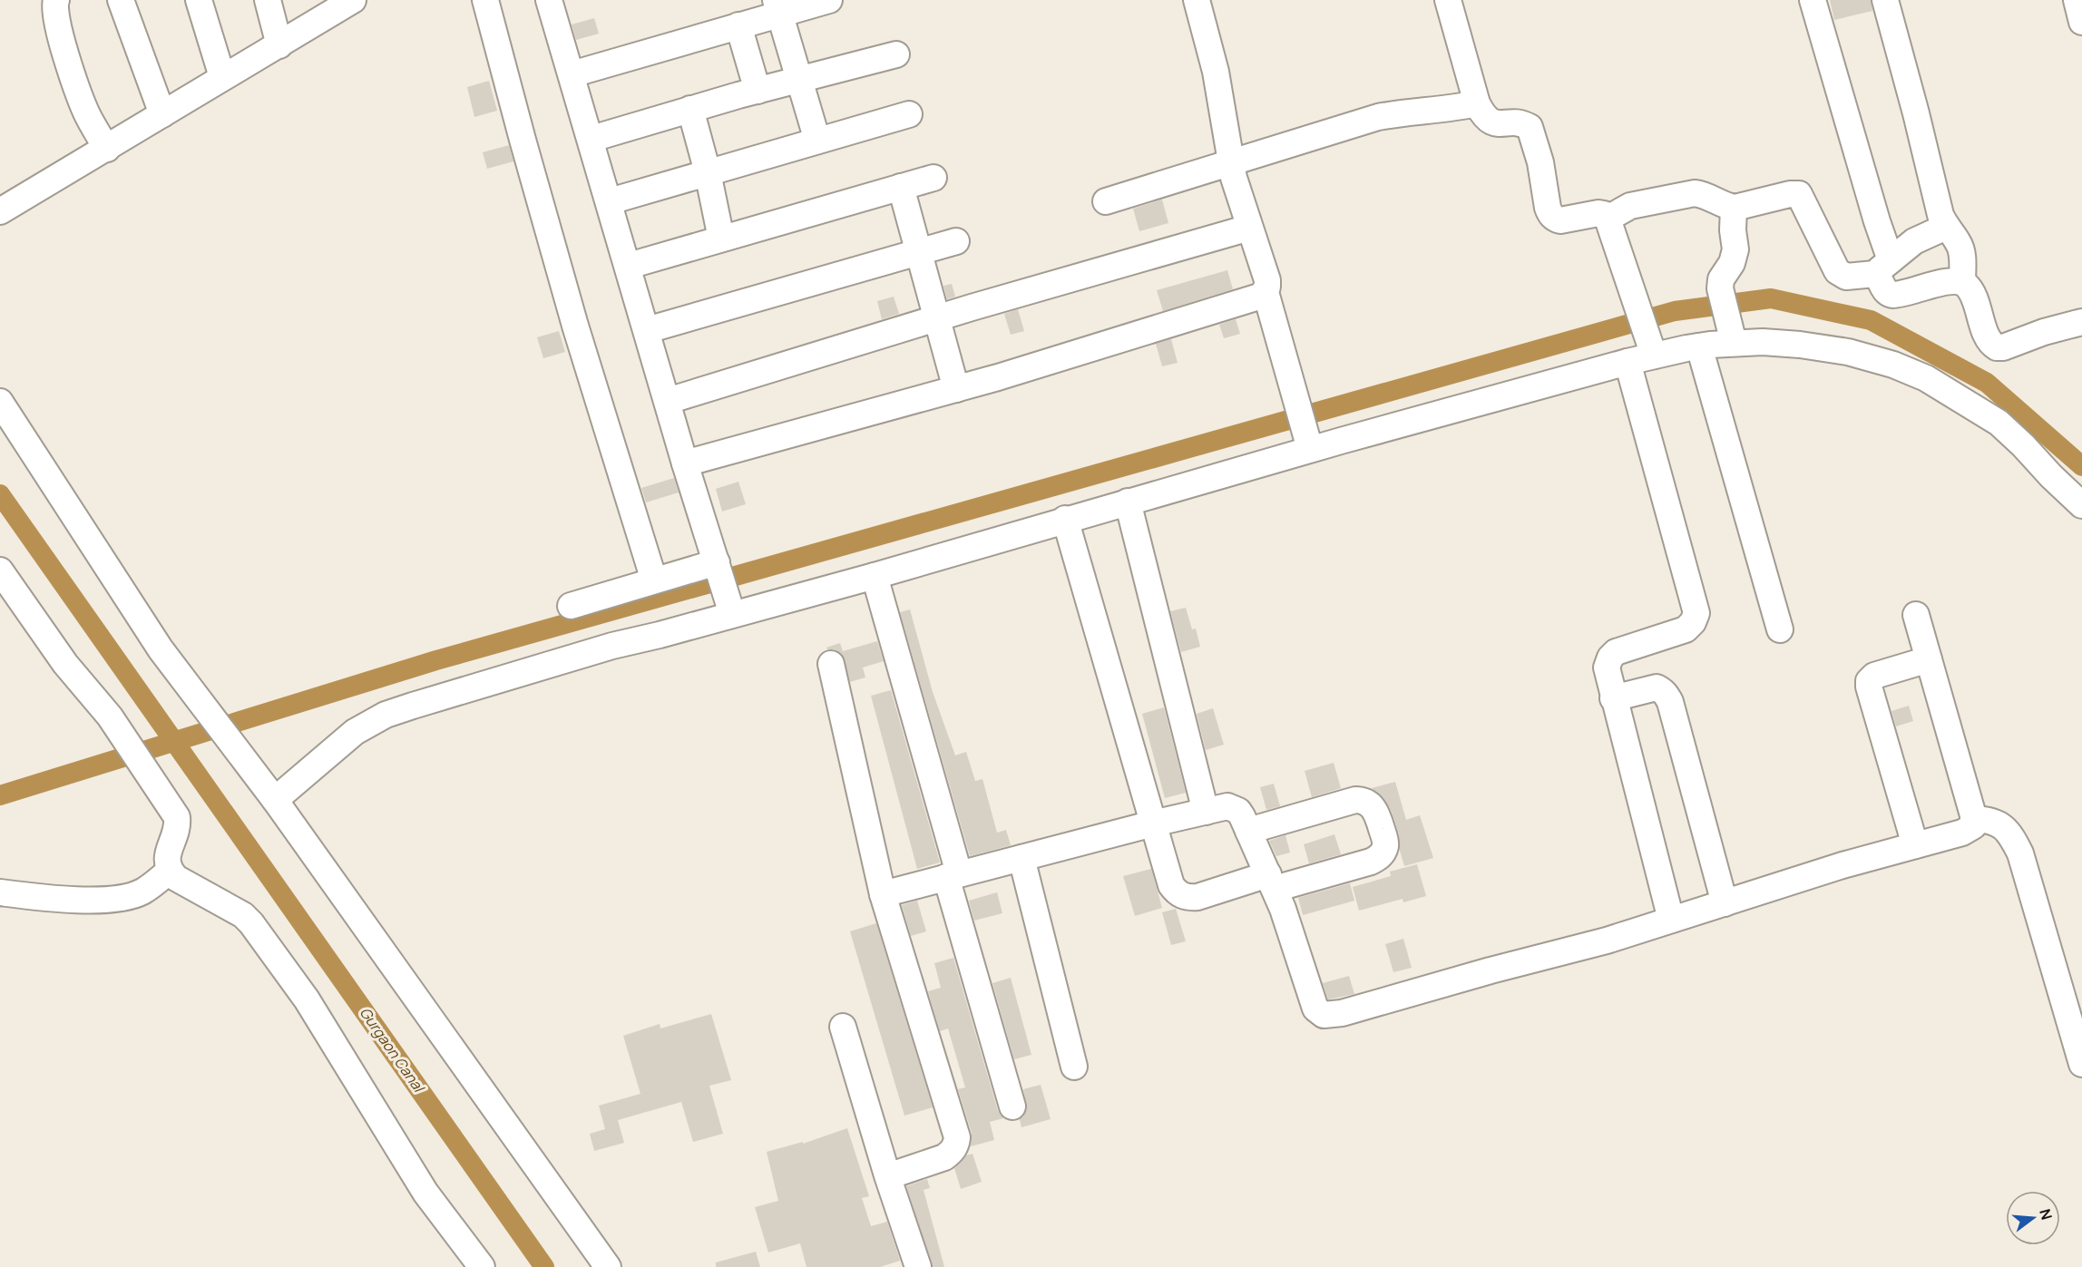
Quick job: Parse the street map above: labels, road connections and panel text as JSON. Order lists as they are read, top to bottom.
{
  "water": ["Gurgaon Canal"],
  "north": "right"
}
